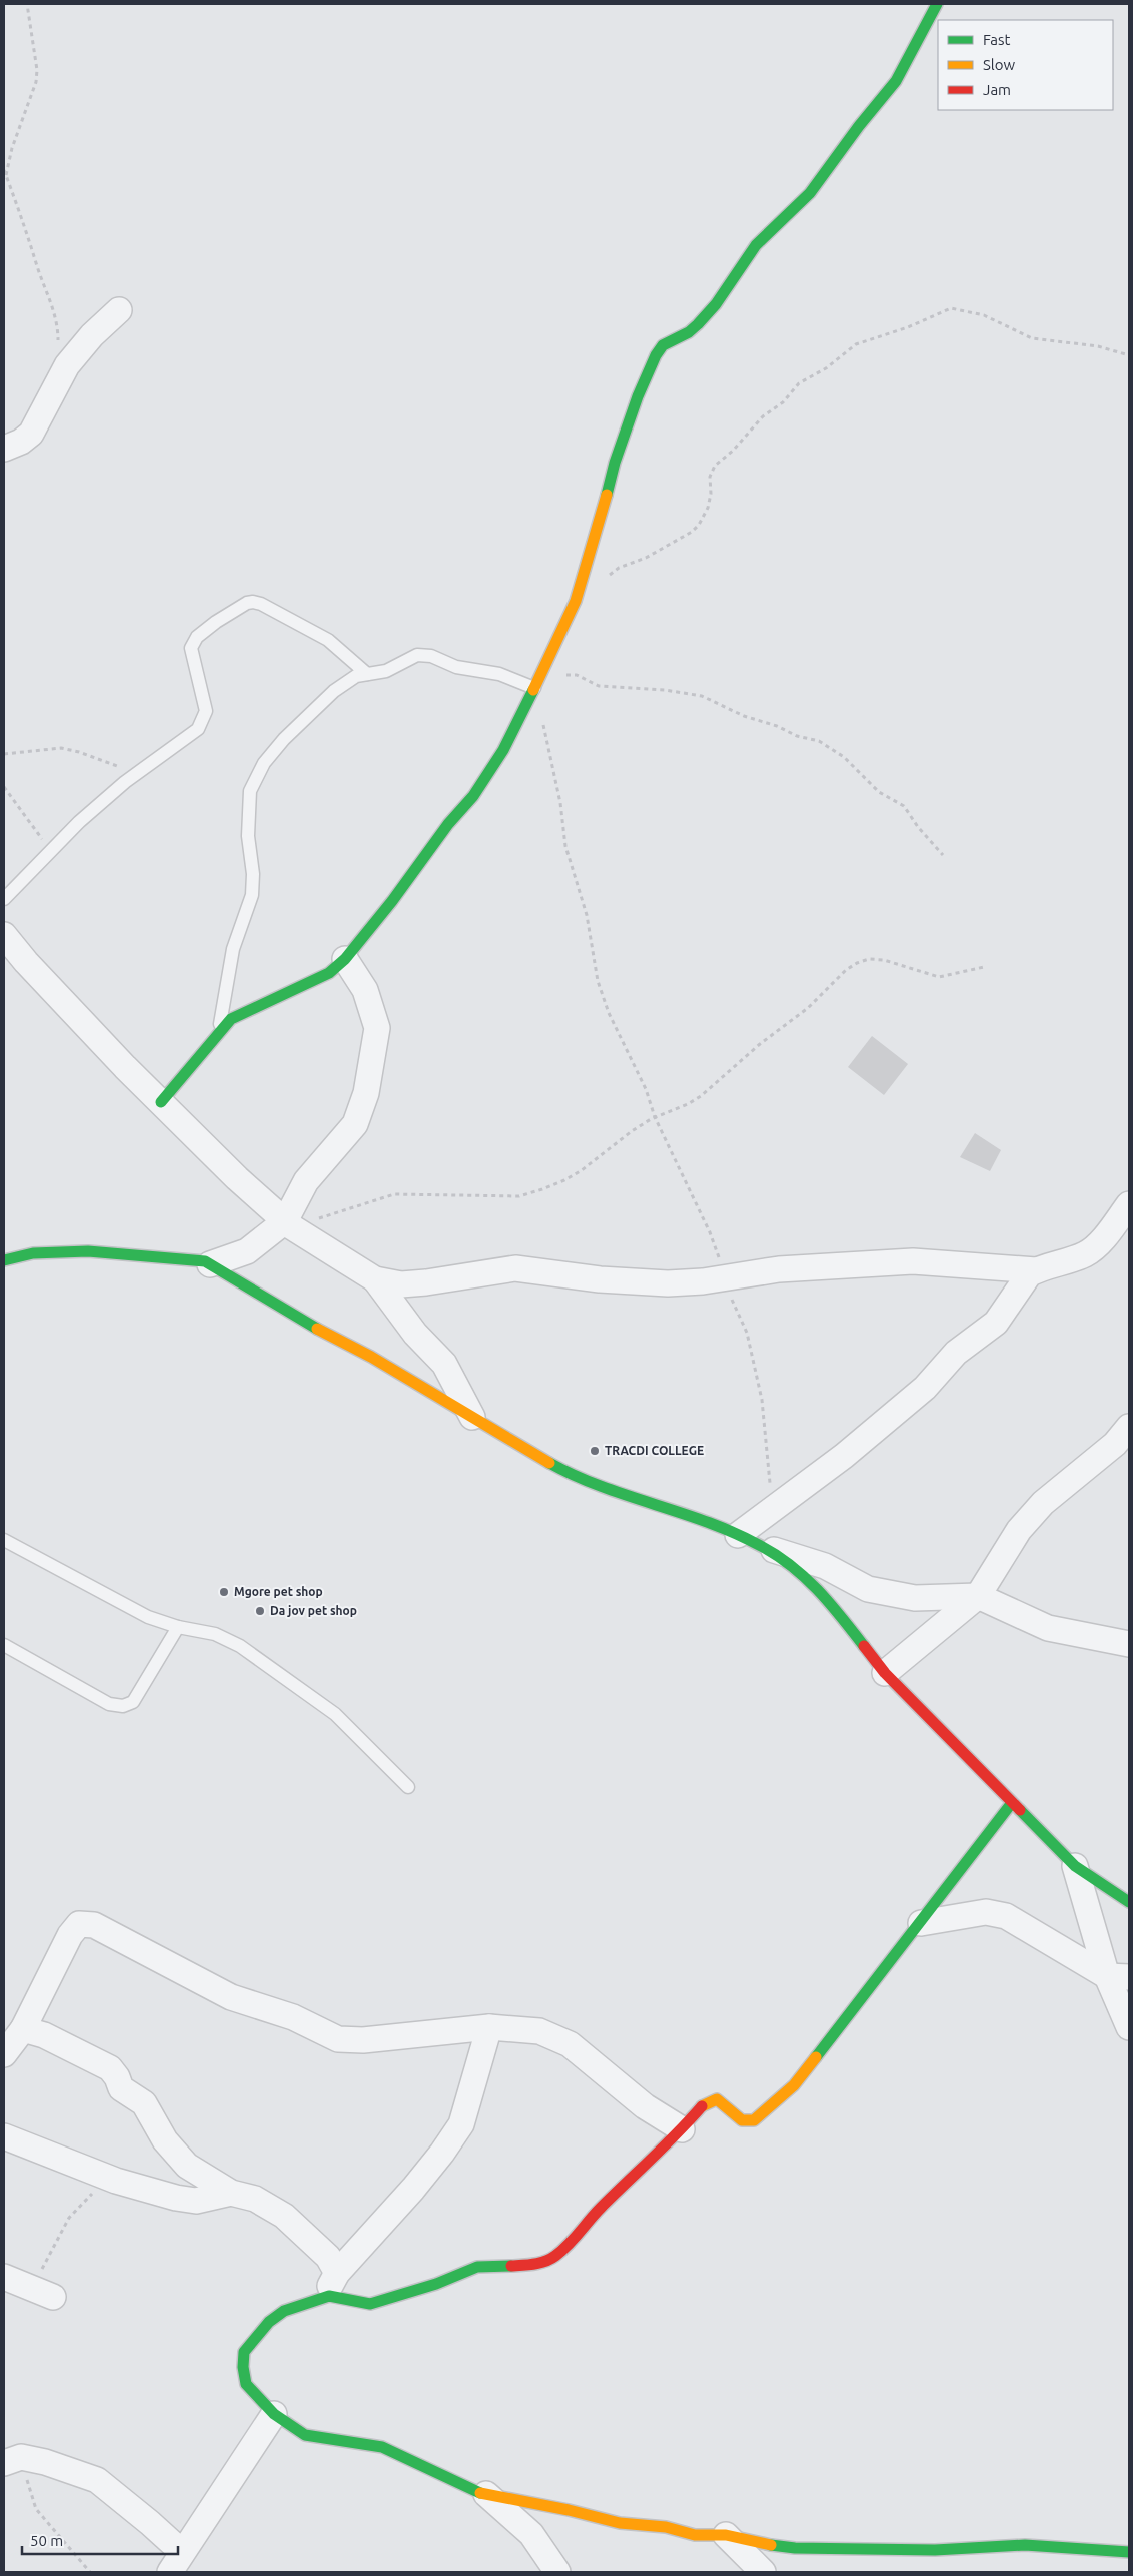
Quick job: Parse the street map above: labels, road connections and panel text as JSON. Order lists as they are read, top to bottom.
{
  "places": ["TRACDI COLLEGE", "Mgore pet shop", "Da jov pet shop"],
  "legend": ["Fast", "Slow", "Jam"],
  "scale_bar": "50 m"
}
